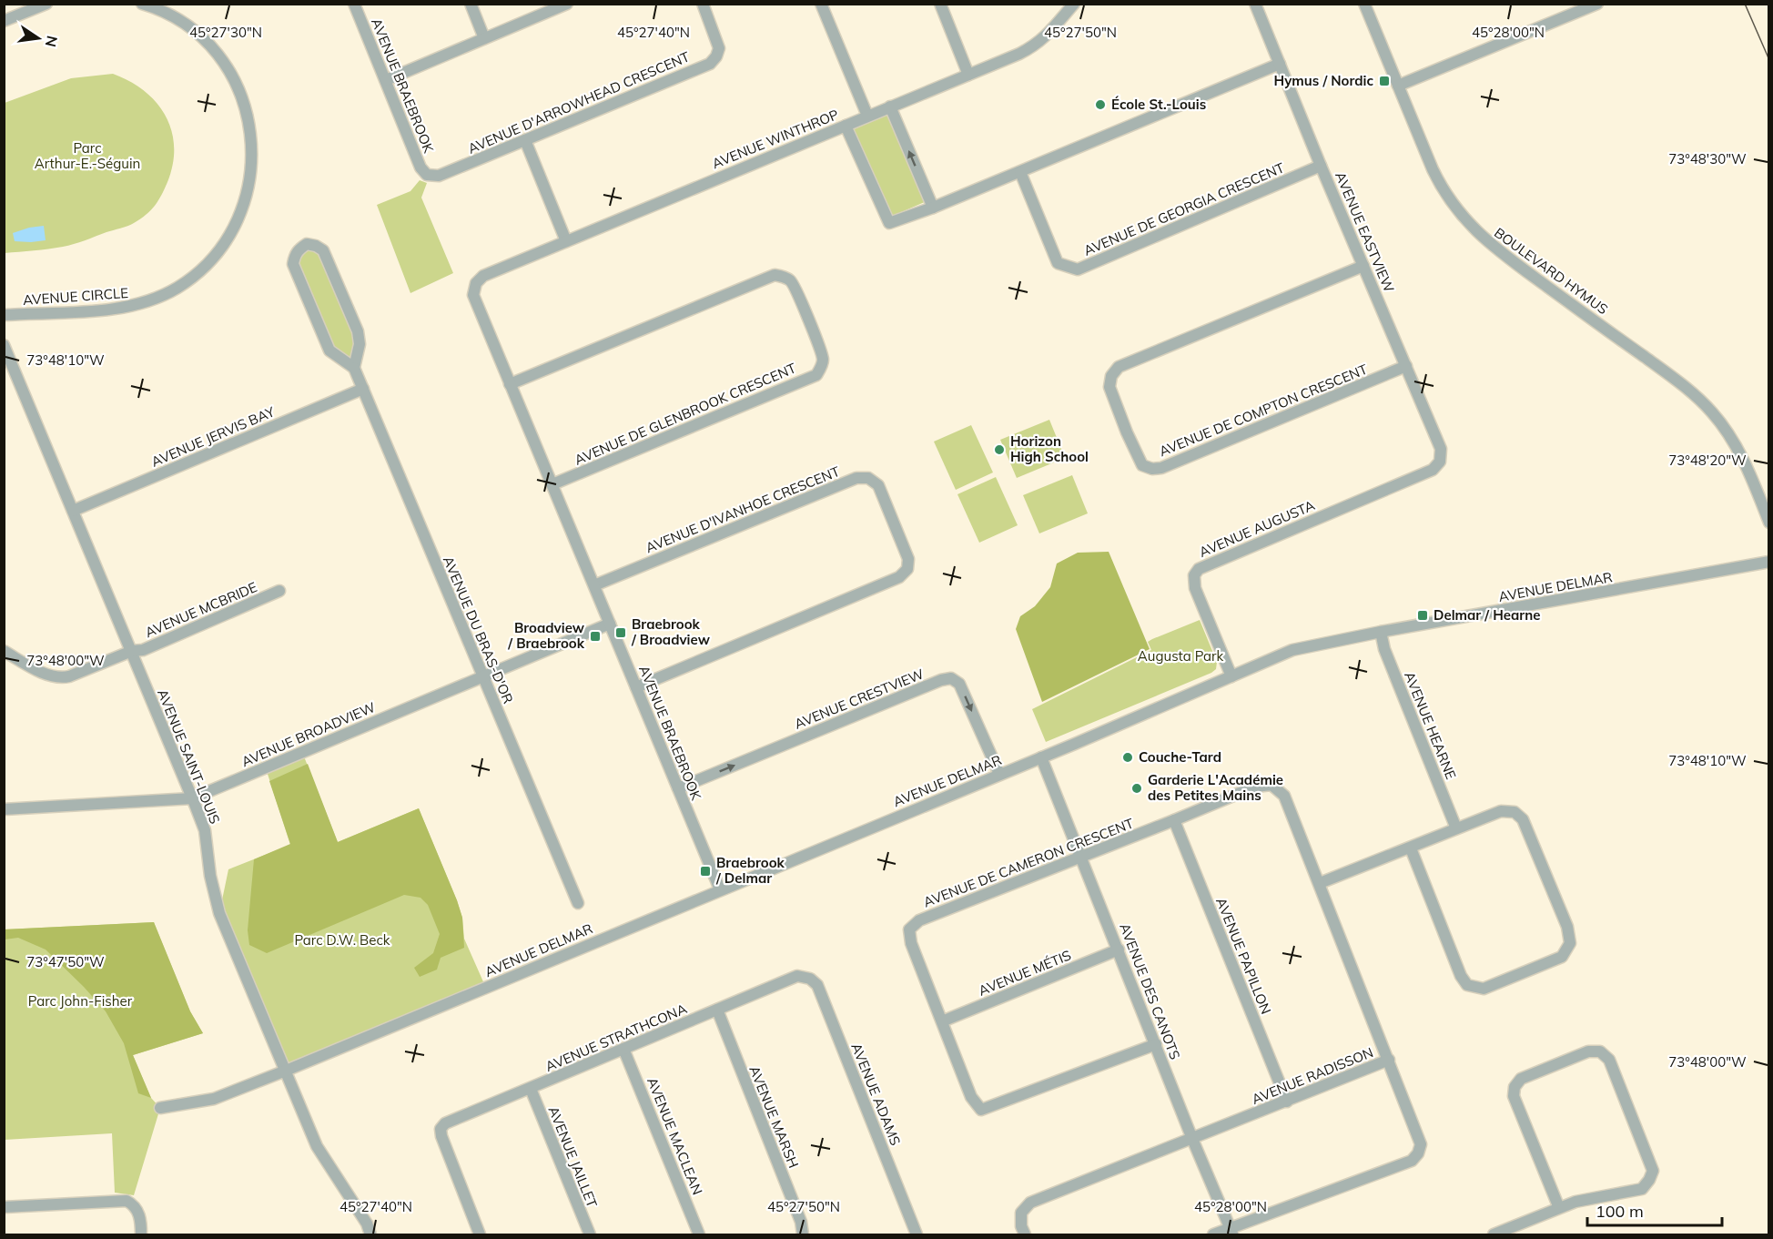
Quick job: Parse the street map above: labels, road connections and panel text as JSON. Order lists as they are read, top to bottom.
{
  "streets": {
    "street": [
      "AVENUE BRAEBROOK",
      "AVENUE D'ARROWHEAD CRESCENT",
      "AVENUE WINTHROP",
      "AVENUE DE GEORGIA CRESCENT",
      "AVENUE EASTVIEW",
      "BOULEVARD HYMUS",
      "AVENUE CIRCLE",
      "AVENUE DE COMPTON CRESCENT",
      "AVENUE DE GLENBROOK CRESCENT",
      "AVENUE JERVIS BAY",
      "AVENUE D'IVANHOE CRESCENT",
      "AVENUE AUGUSTA",
      "AVENUE DELMAR",
      "AVENUE MCBRIDE",
      "AVENUE DU BRAS-D'OR",
      "AVENUE CRESTVIEW",
      "AVENUE HEARNE",
      "AVENUE BROADVIEW",
      "AVENUE SAINT-LOUIS",
      "AVENUE DE CAMERON CRESCENT",
      "AVENUE PAPILLON",
      "AVENUE MÉTIS",
      "AVENUE DES CANOTS",
      "AVENUE STRATHCONA",
      "AVENUE RADISSON",
      "AVENUE ADAMS",
      "AVENUE MARSH",
      "AVENUE MACLEAN",
      "AVENUE JAILLET"
    ]
  },
  "crossings": [
    ["AVENUE BRAEBROOK", "AVENUE D'ARROWHEAD CRESCENT"],
    ["AVENUE BRAEBROOK", "AVENUE WINTHROP"],
    ["AVENUE BRAEBROOK", "AVENUE DE GLENBROOK CRESCENT"],
    ["AVENUE BRAEBROOK", "AVENUE D'IVANHOE CRESCENT"],
    ["AVENUE BRAEBROOK", "AVENUE DELMAR"],
    ["AVENUE BRAEBROOK", "AVENUE CRESTVIEW"],
    ["AVENUE BRAEBROOK", "AVENUE BROADVIEW"],
    ["AVENUE DE GEORGIA CRESCENT", "AVENUE EASTVIEW"],
    ["AVENUE EASTVIEW", "AVENUE DE COMPTON CRESCENT"],
    ["AVENUE EASTVIEW", "AVENUE AUGUSTA"],
    ["AVENUE JERVIS BAY", "AVENUE DU BRAS-D'OR"],
    ["AVENUE JERVIS BAY", "AVENUE SAINT-LOUIS"],
    ["AVENUE AUGUSTA", "AVENUE DELMAR"],
    ["AVENUE DELMAR", "AVENUE CRESTVIEW"],
    ["AVENUE DELMAR", "AVENUE HEARNE"],
    ["AVENUE DELMAR", "AVENUE SAINT-LOUIS"],
    ["AVENUE DELMAR", "AVENUE DES CANOTS"],
    ["AVENUE MCBRIDE", "AVENUE SAINT-LOUIS"],
    ["AVENUE DU BRAS-D'OR", "AVENUE BROADVIEW"],
    ["AVENUE BROADVIEW", "AVENUE SAINT-LOUIS"],
    ["AVENUE DE CAMERON CRESCENT", "AVENUE PAPILLON"],
    ["AVENUE DE CAMERON CRESCENT", "AVENUE MÉTIS"],
    ["AVENUE DE CAMERON CRESCENT", "AVENUE DES CANOTS"],
    ["AVENUE DE CAMERON CRESCENT", "AVENUE RADISSON"],
    ["AVENUE PAPILLON", "AVENUE RADISSON"],
    ["AVENUE MÉTIS", "AVENUE DES CANOTS"],
    ["AVENUE DES CANOTS", "AVENUE RADISSON"],
    ["AVENUE STRATHCONA", "AVENUE ADAMS"],
    ["AVENUE STRATHCONA", "AVENUE MARSH"],
    ["AVENUE STRATHCONA", "AVENUE MACLEAN"],
    ["AVENUE STRATHCONA", "AVENUE JAILLET"]
  ],
  "parks": [
    "Parc Arthur-E.-Séguin",
    "Augusta Park",
    "Parc D.W. Beck",
    "Parc John-Fisher"
  ],
  "places": {
    "transit": [
      "Hymus / Nordic",
      "Delmar / Hearne",
      "Braebrook / Broadview",
      "Broadview / Braebrook",
      "Braebrook / Delmar"
    ],
    "other": [
      "École St.-Louis",
      "Horizon High School",
      "Couche-Tard",
      "Garderie L'Académie des Petites Mains"
    ]
  },
  "scale_bar": "100 m",
  "north": "right",
  "coordinates": [
    "45°27'30\"N",
    "45°27'40\"N",
    "45°27'50\"N",
    "45°28'00\"N",
    "73°48'30\"W",
    "73°48'10\"W",
    "73°48'20\"W",
    "73°48'00\"W",
    "73°47'50\"W"
  ]
}
